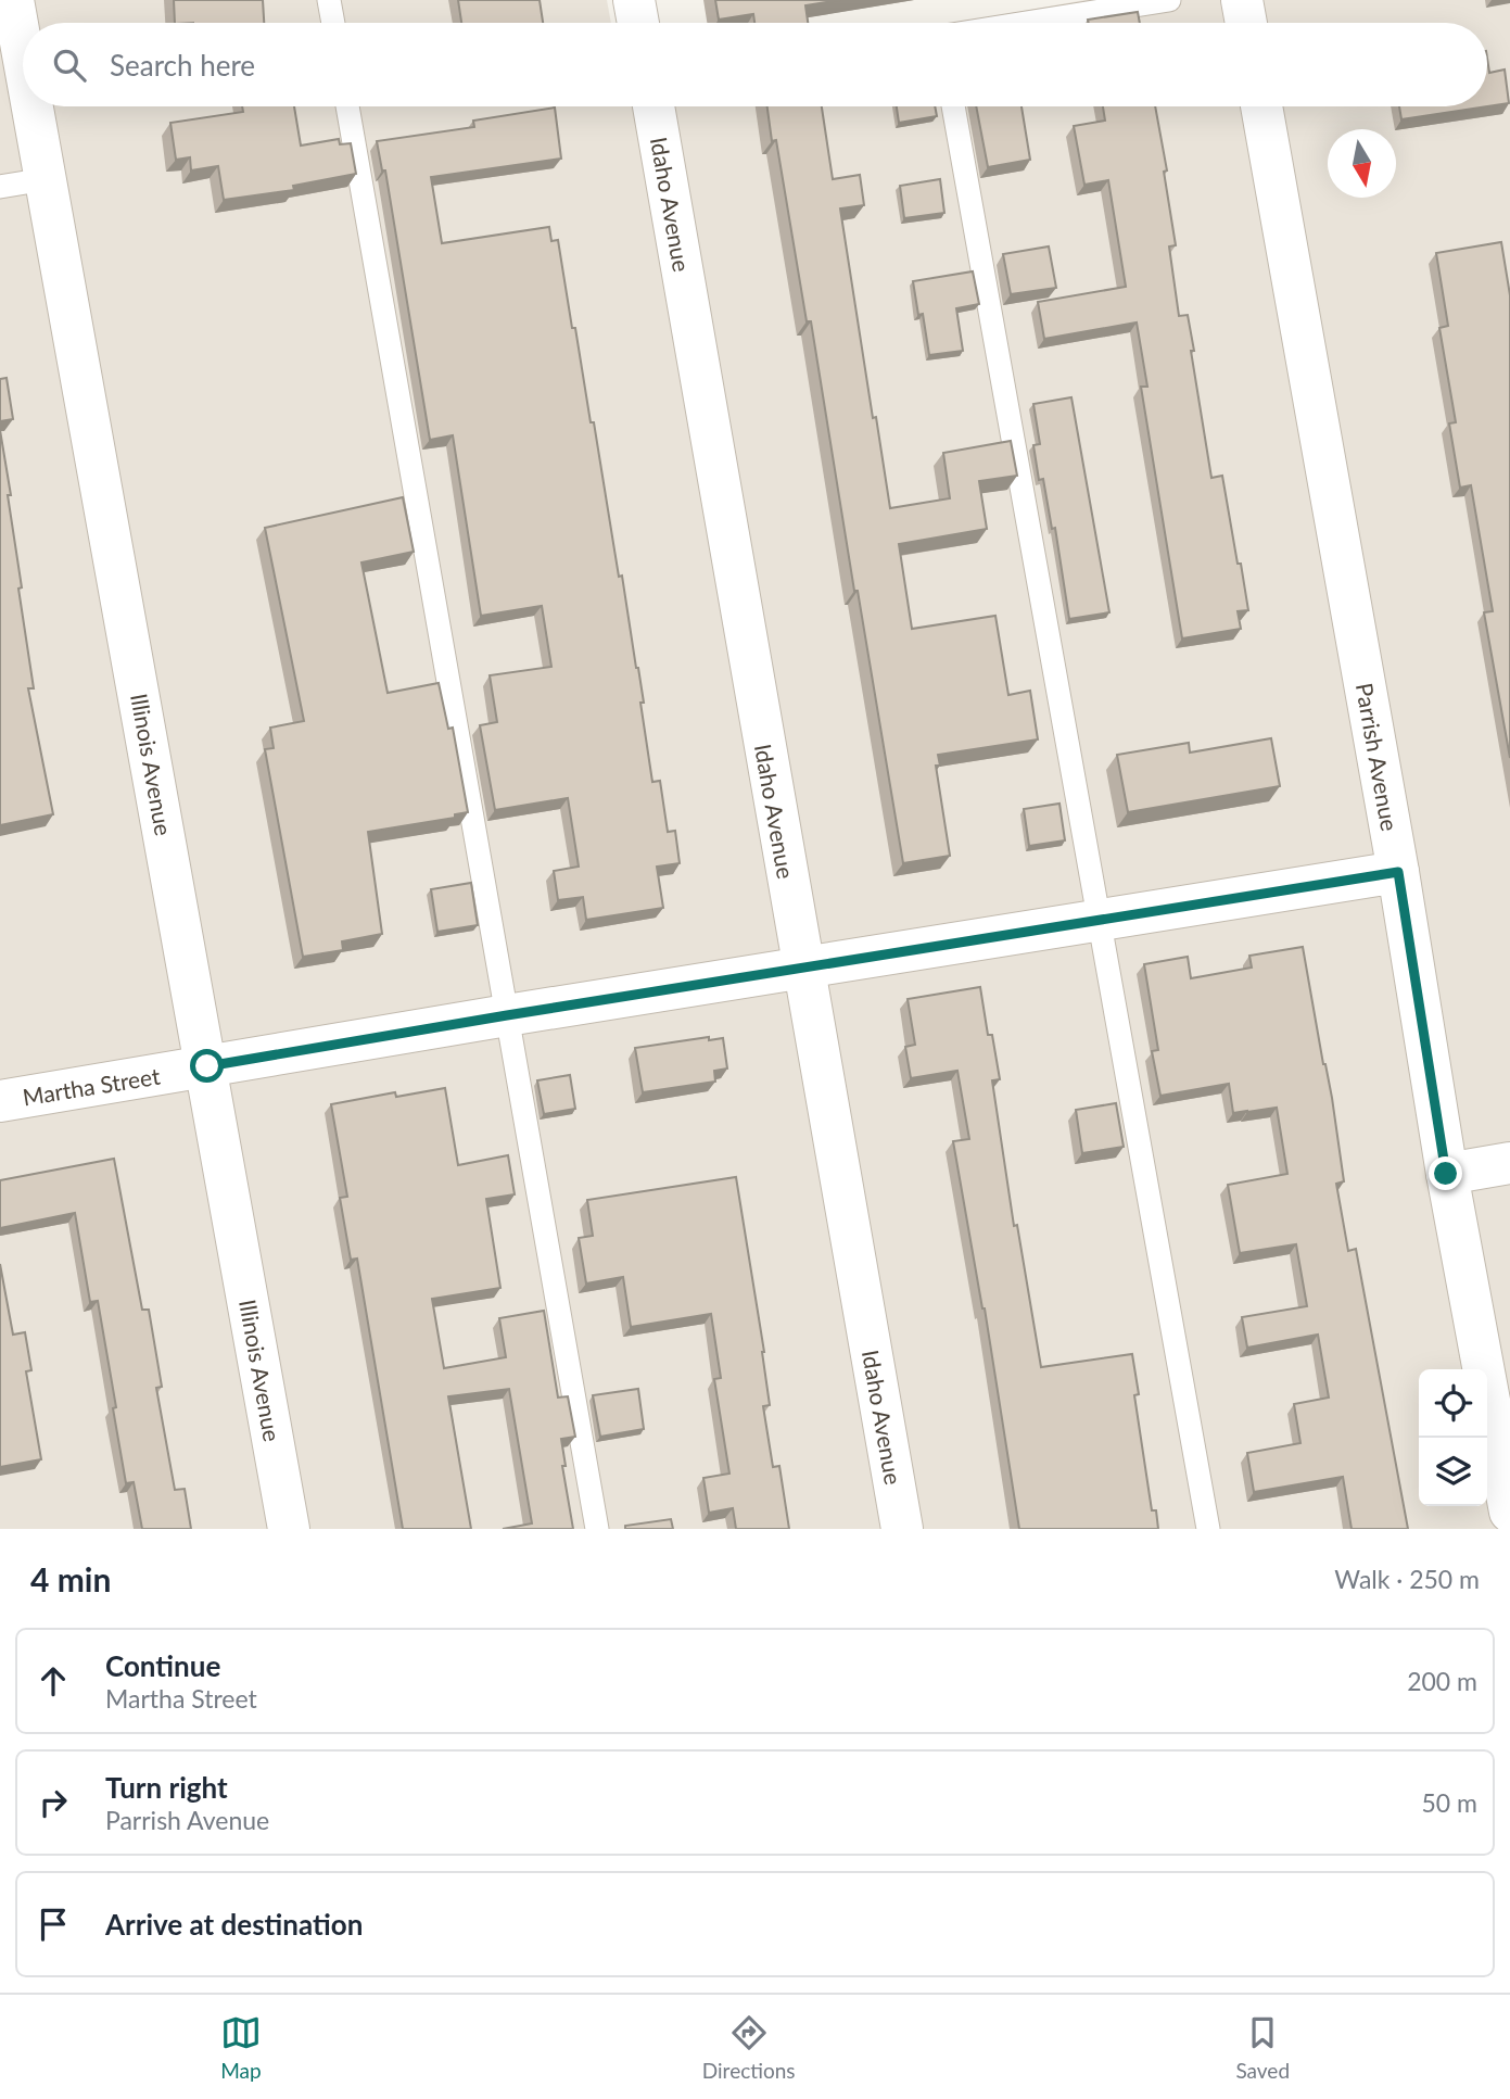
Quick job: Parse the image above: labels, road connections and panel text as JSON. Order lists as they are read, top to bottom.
{
  "streets": {
    "street": [
      "Idaho Avenue",
      "Parrish Avenue",
      "Illinois Avenue",
      "Martha Street"
    ]
  },
  "crossings": [
    ["Idaho Avenue", "Martha Street"],
    ["Parrish Avenue", "Martha Street"],
    ["Illinois Avenue", "Martha Street"]
  ],
  "north": "bottom",
  "page": {
    "search": "Search here",
    "heading": ["4 min", "Walk · 250 m"],
    "list": [
      ["Continue", "Martha Street", "200 m"],
      ["Turn right", "Parrish Avenue", "50 m"],
      "Arrive at destination"
    ],
    "nav": ["Map", "Directions", "Saved"]
  }
}
